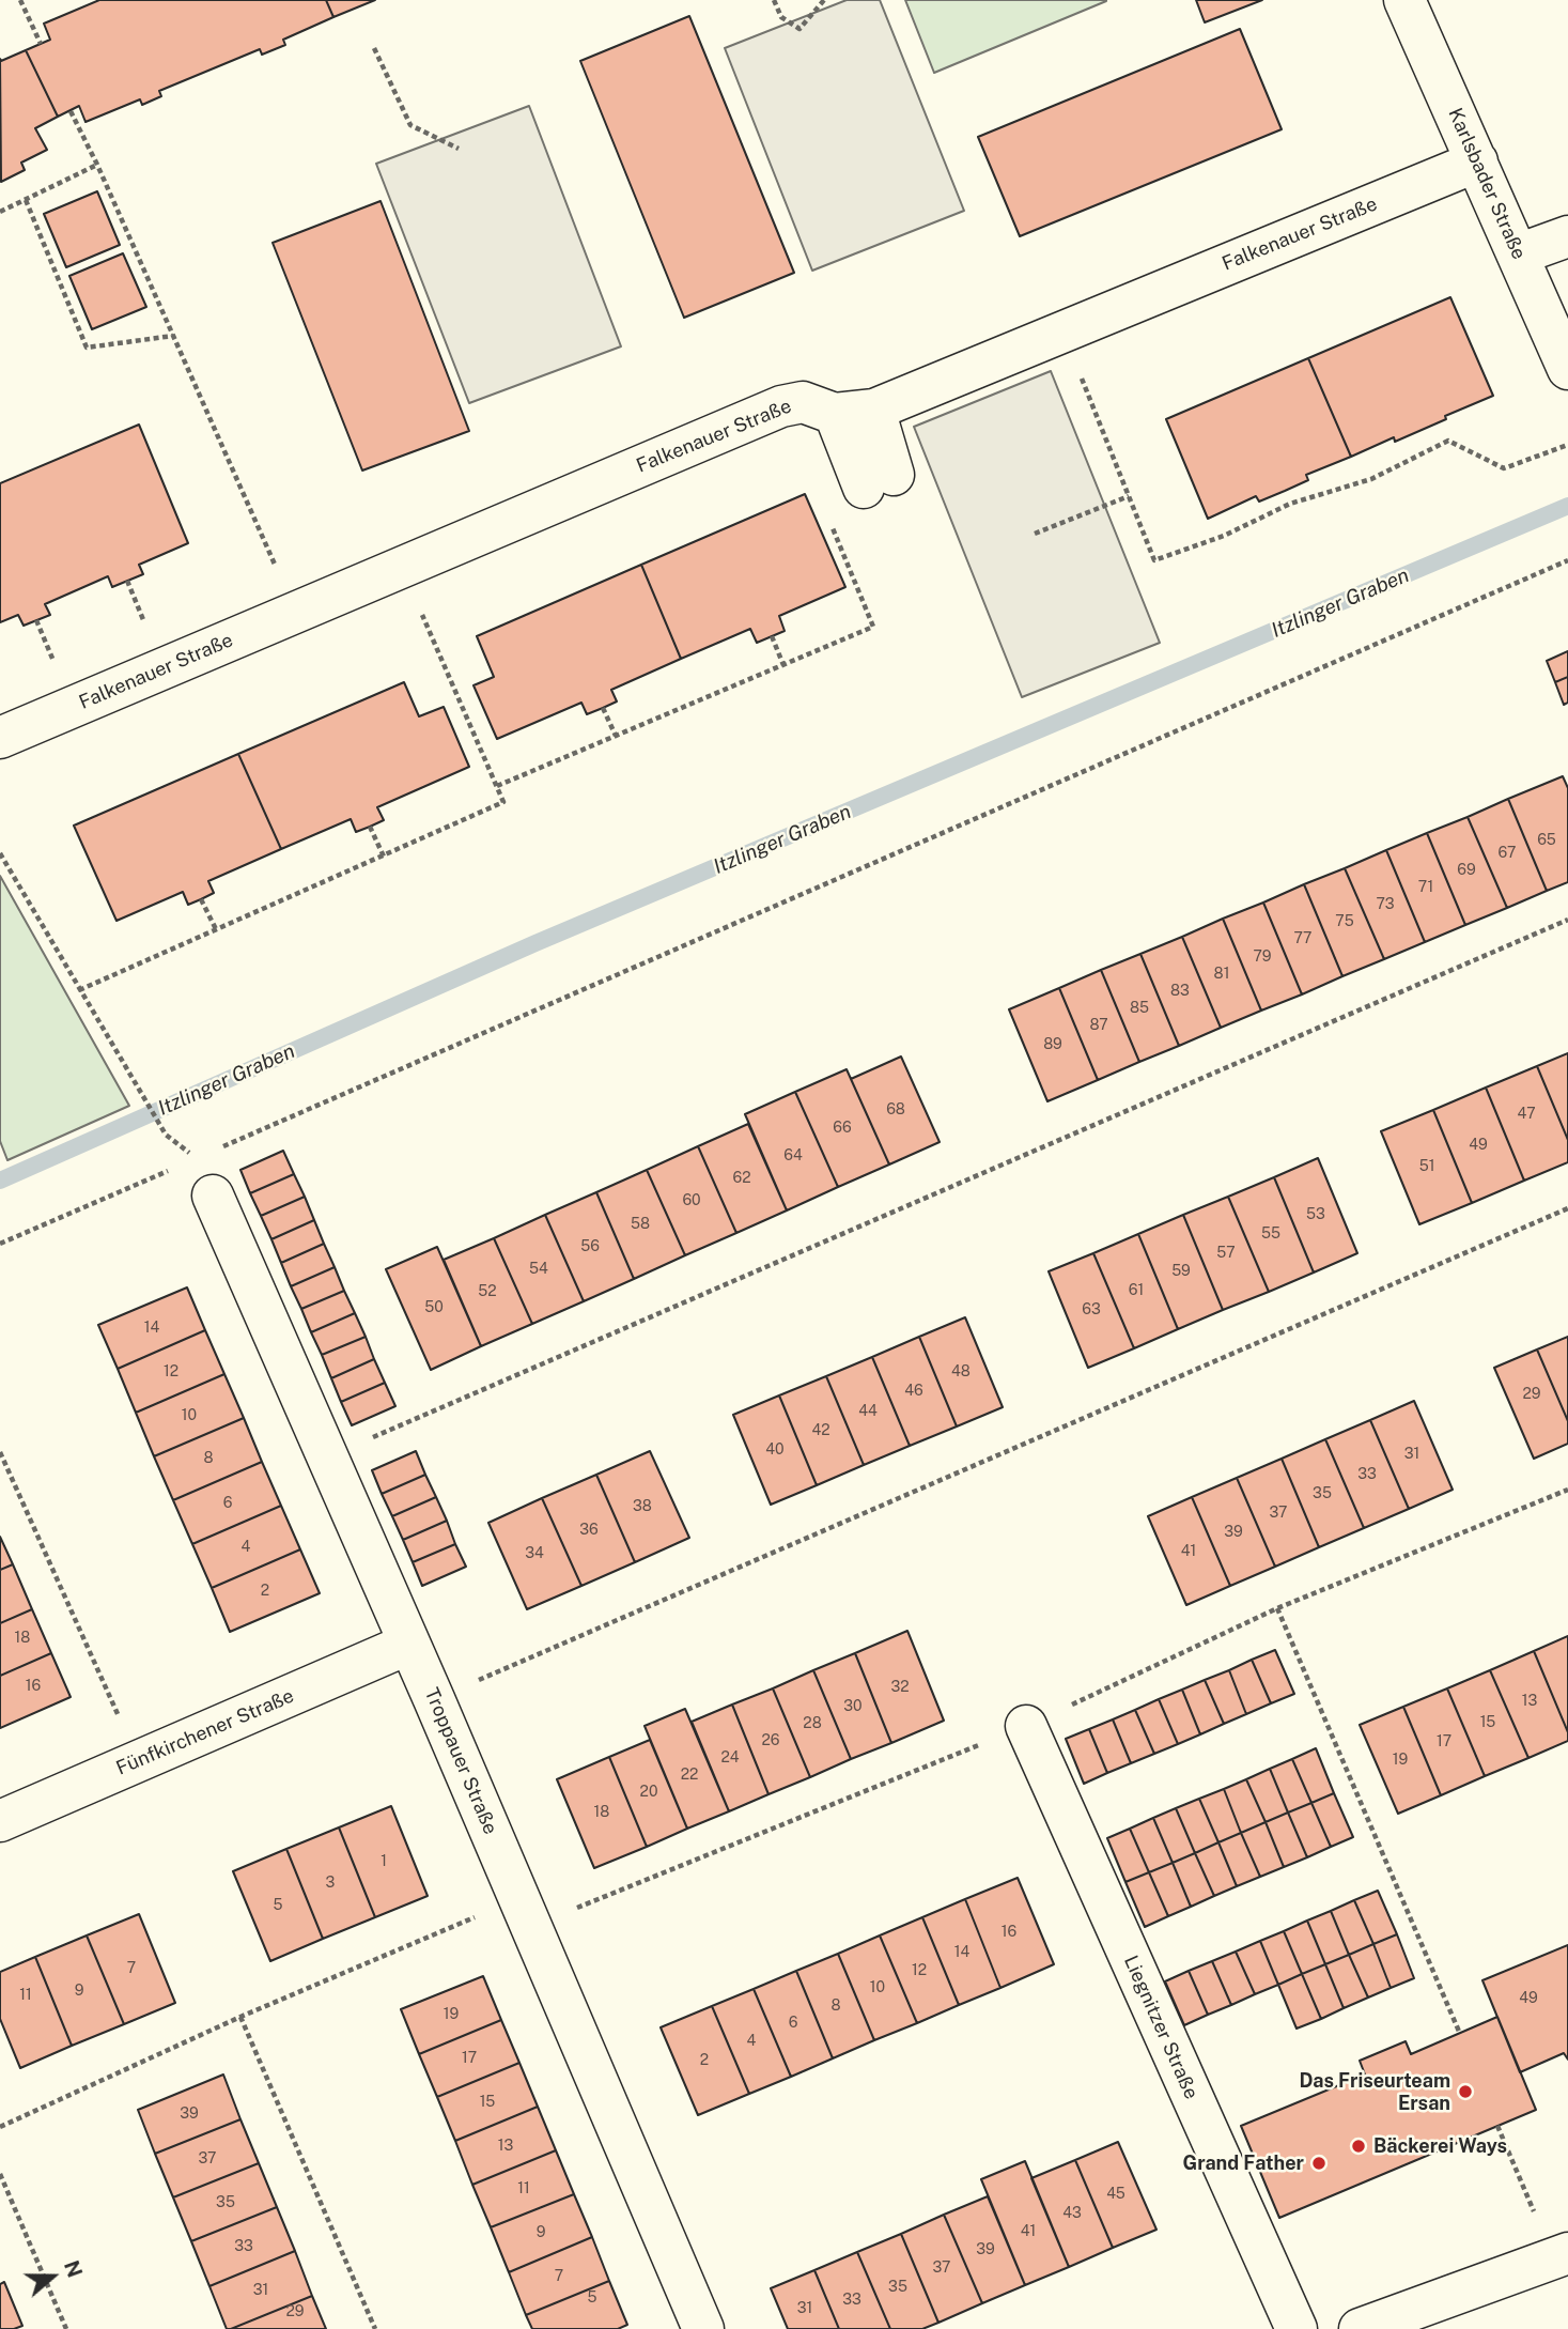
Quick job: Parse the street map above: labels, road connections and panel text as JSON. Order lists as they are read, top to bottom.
{
  "streets": {
    "street": [
      "Karlsbader Straße",
      "Falkenauer Straße",
      "Fünfkirchener Straße",
      "Troppauer Straße",
      "Liegnitzer Straße"
    ]
  },
  "crossings": [
    ["Karlsbader Straße", "Falkenauer Straße"],
    ["Fünfkirchener Straße", "Troppauer Straße"]
  ],
  "water": ["Itzlinger Graben"],
  "places": ["Das Friseurteam Ersan", "Bäckerei Ways", "Grand Father"],
  "house_numbers": [
    "65",
    "67",
    "69",
    "71",
    "73",
    "75",
    "77",
    "79",
    "81",
    "83",
    "85",
    "87",
    "89",
    "68",
    "47",
    "66",
    "49",
    "64",
    "51",
    "62",
    "60",
    "53",
    "58",
    "55",
    "56",
    "57",
    "54",
    "59",
    "61",
    "52",
    "50",
    "63",
    "14",
    "12",
    "48",
    "46",
    "29",
    "44",
    "10",
    "42",
    "40",
    "31",
    "8",
    "33",
    "35",
    "6",
    "38",
    "37",
    "36",
    "39",
    "4",
    "41",
    "34",
    "2",
    "18",
    "16",
    "32",
    "13",
    "30",
    "15",
    "28",
    "26",
    "17",
    "24",
    "19",
    "22",
    "20",
    "18",
    "1",
    "3",
    "5",
    "16",
    "14",
    "7",
    "12",
    "10",
    "9",
    "11",
    "49",
    "8",
    "19",
    "6",
    "4",
    "17",
    "2",
    "15",
    "39",
    "13",
    "37",
    "11",
    "45",
    "35",
    "43",
    "41",
    "9",
    "33",
    "39",
    "37",
    "7",
    "35",
    "31",
    "5",
    "33",
    "31",
    "29"
  ],
  "north": "right"
}
